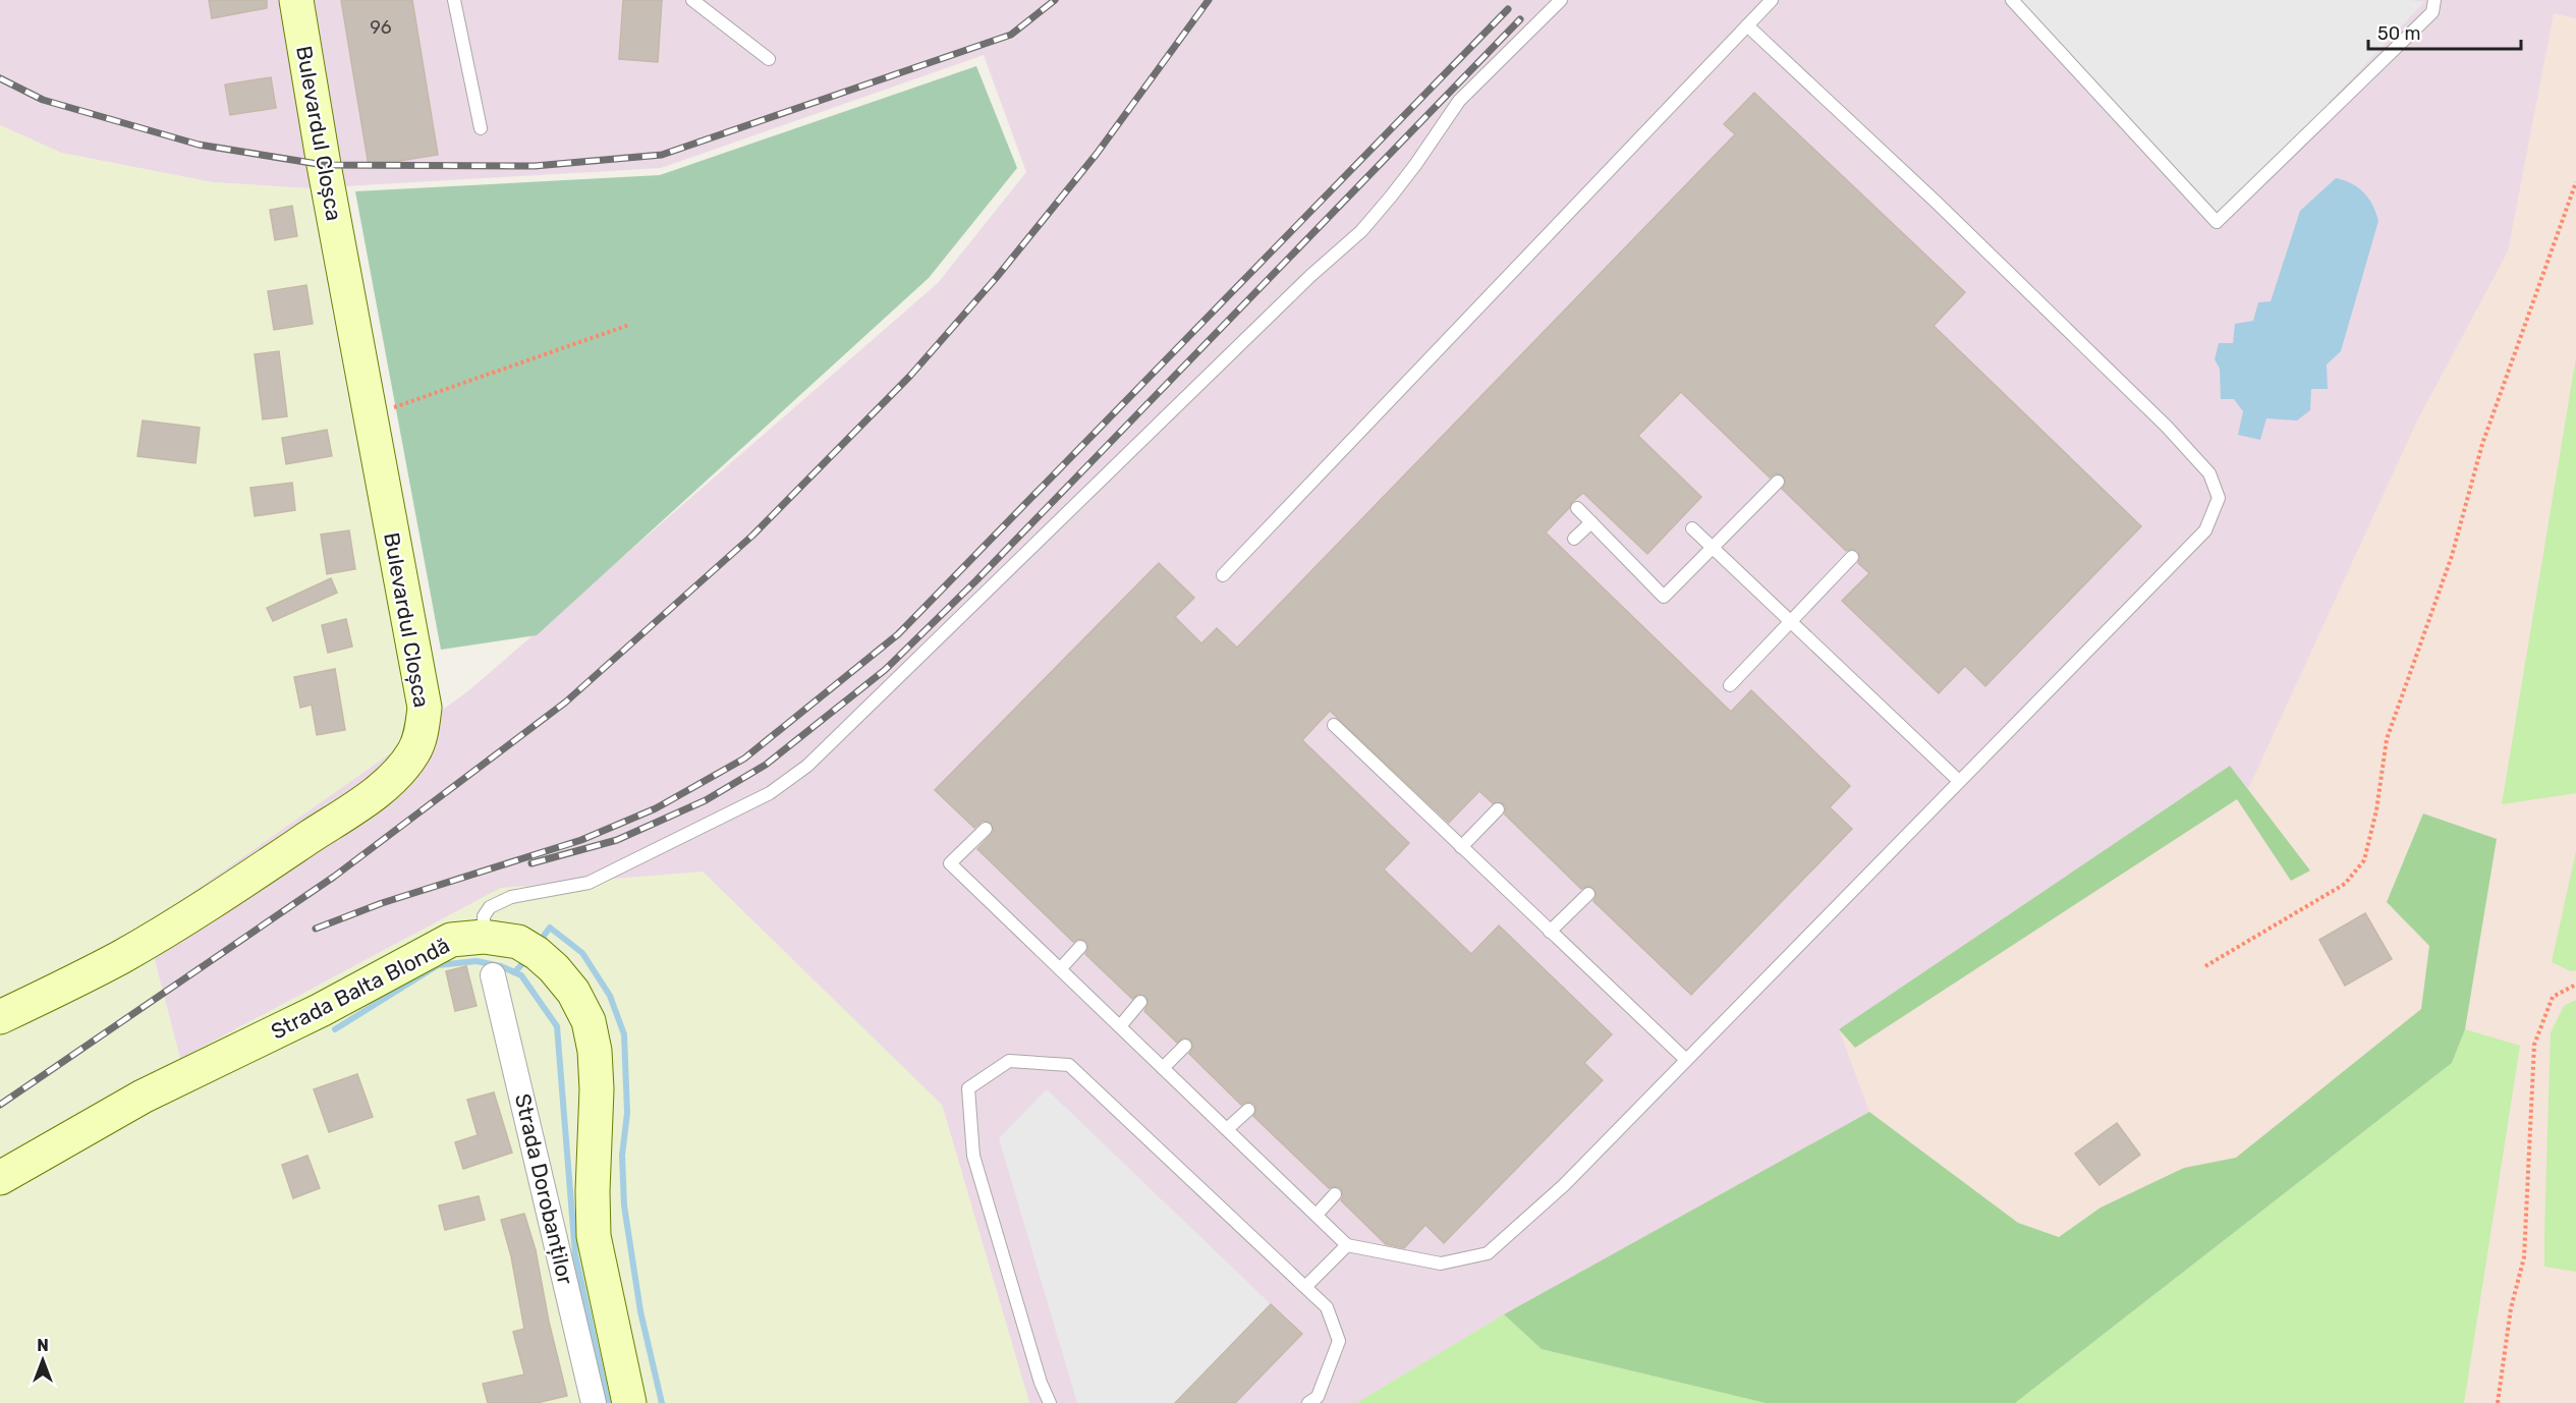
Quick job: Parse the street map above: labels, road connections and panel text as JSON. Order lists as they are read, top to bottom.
{
  "streets": {
    "main road": ["Bulevardul Cloșca", "Strada Balta Blondă"],
    "street": ["Strada Dorobanților"]
  },
  "house_numbers": ["96"],
  "scale_bar": "50 m",
  "north": "top"
}
